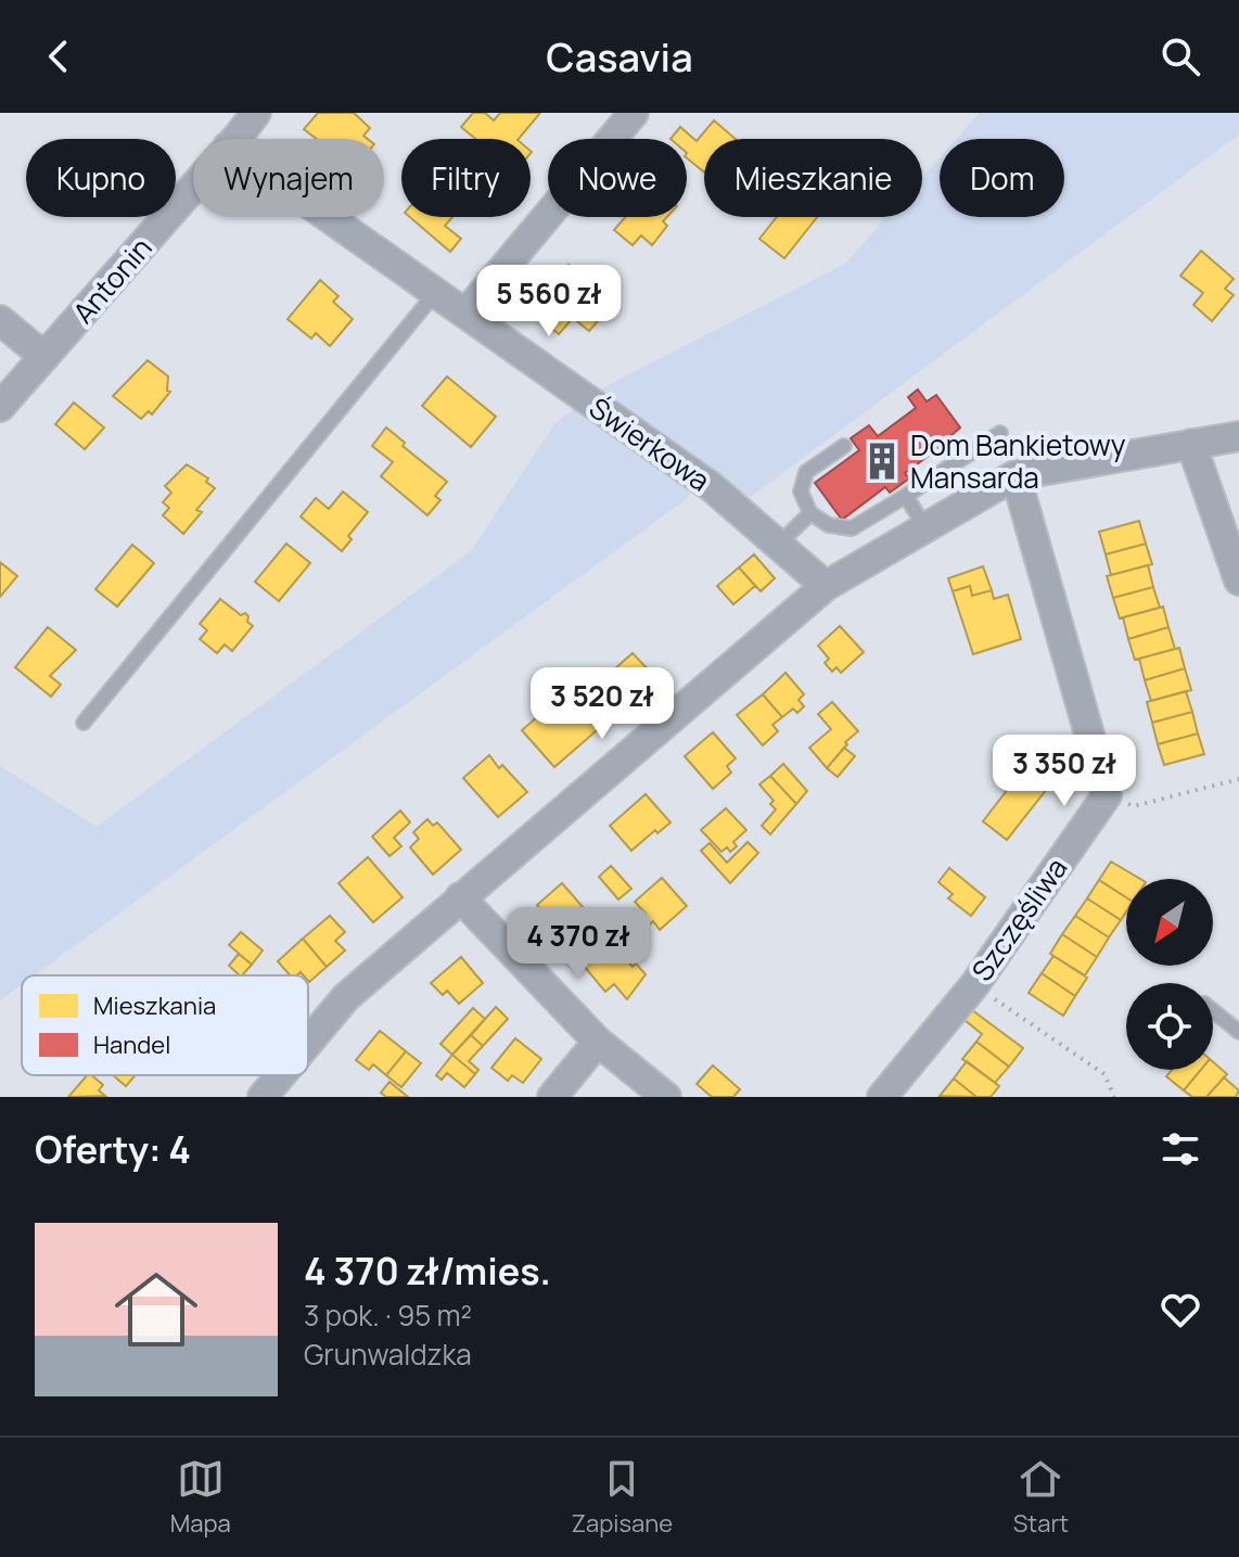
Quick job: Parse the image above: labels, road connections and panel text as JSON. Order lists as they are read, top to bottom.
{
  "streets": {
    "street": ["Antonin", "Świerkowa", "Szczęśliwa"]
  },
  "places": {
    "building": ["Dom Bankietowy Mansarda"]
  },
  "legend": ["Mieszkania", "Handel"],
  "north": "bottom left",
  "page": {
    "header": "Casavia",
    "chip": [
      "Kupno",
      "Wynajem",
      "Filtry",
      "Nowe",
      "Mieszkanie",
      "Dom"
    ],
    "price": [
      "5 560 zł",
      "3 520 zł",
      "3 350 zł",
      "4 370 zł"
    ],
    "heading": "Oferty: 4",
    "list": [
      {
        "name": "4 370 zł/mies.",
        "note": "3 pok. · 95 m² · Grunwaldzka"
      }
    ],
    "tabs": ["Mapa", "Zapisane", "Start"]
  }
}
